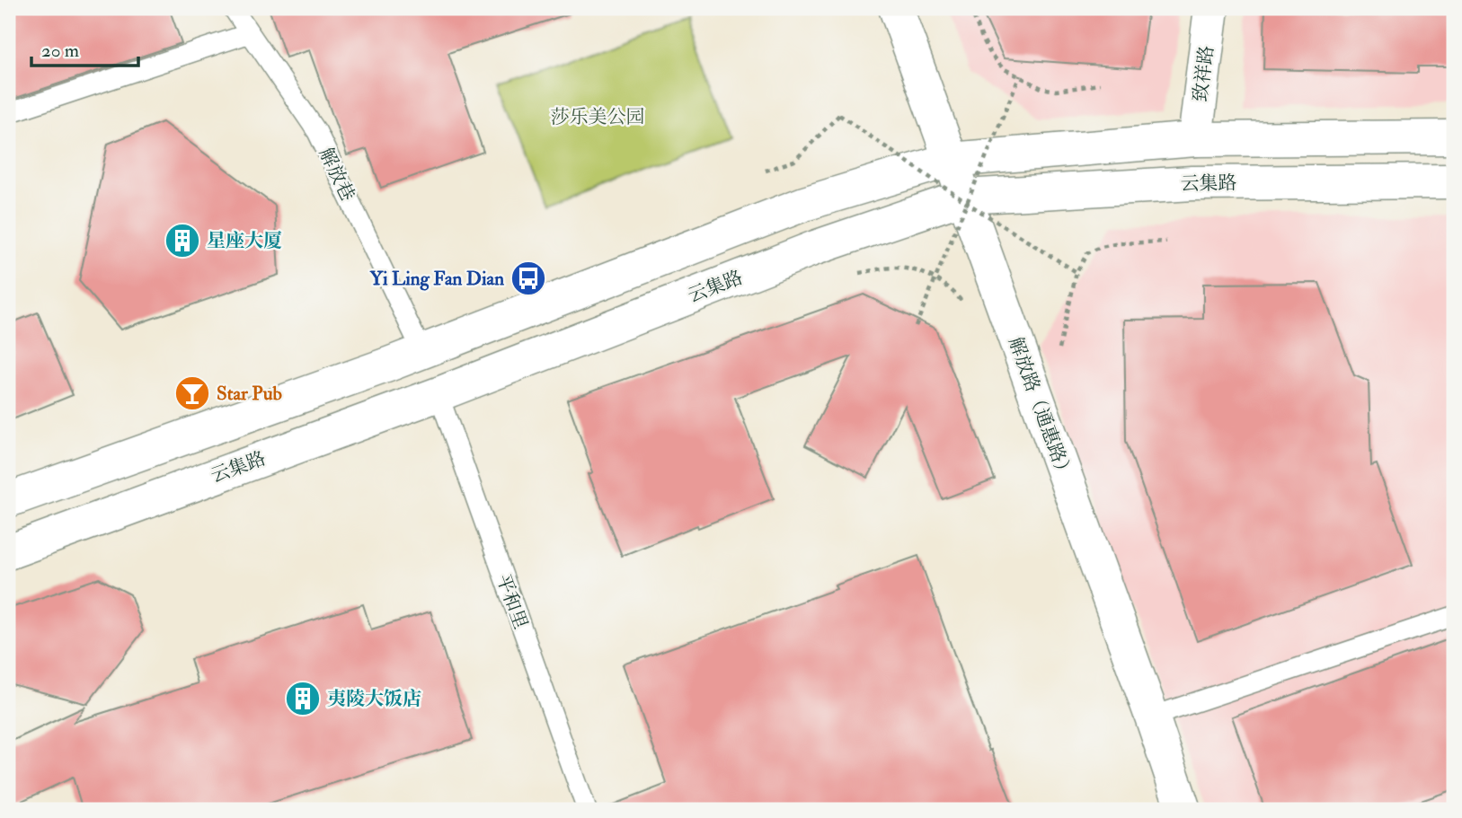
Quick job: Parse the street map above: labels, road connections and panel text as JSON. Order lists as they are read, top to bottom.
{
  "streets": {
    "main road": ["致祥路", "云集路", "解放路（通惠路）"],
    "lane": ["解放巷", "平和里"]
  },
  "crossings": [
    ["云集路", "解放路（通惠路）"],
    ["云集路", "平和里"]
  ],
  "parks": ["莎乐美公园"],
  "places": {
    "building": ["星座大厦", "夷陵大饭店"],
    "bus stop": ["Yi Ling Fan Dian"],
    "bar": ["Star Pub"]
  },
  "scale_bar": "20 m"
}
